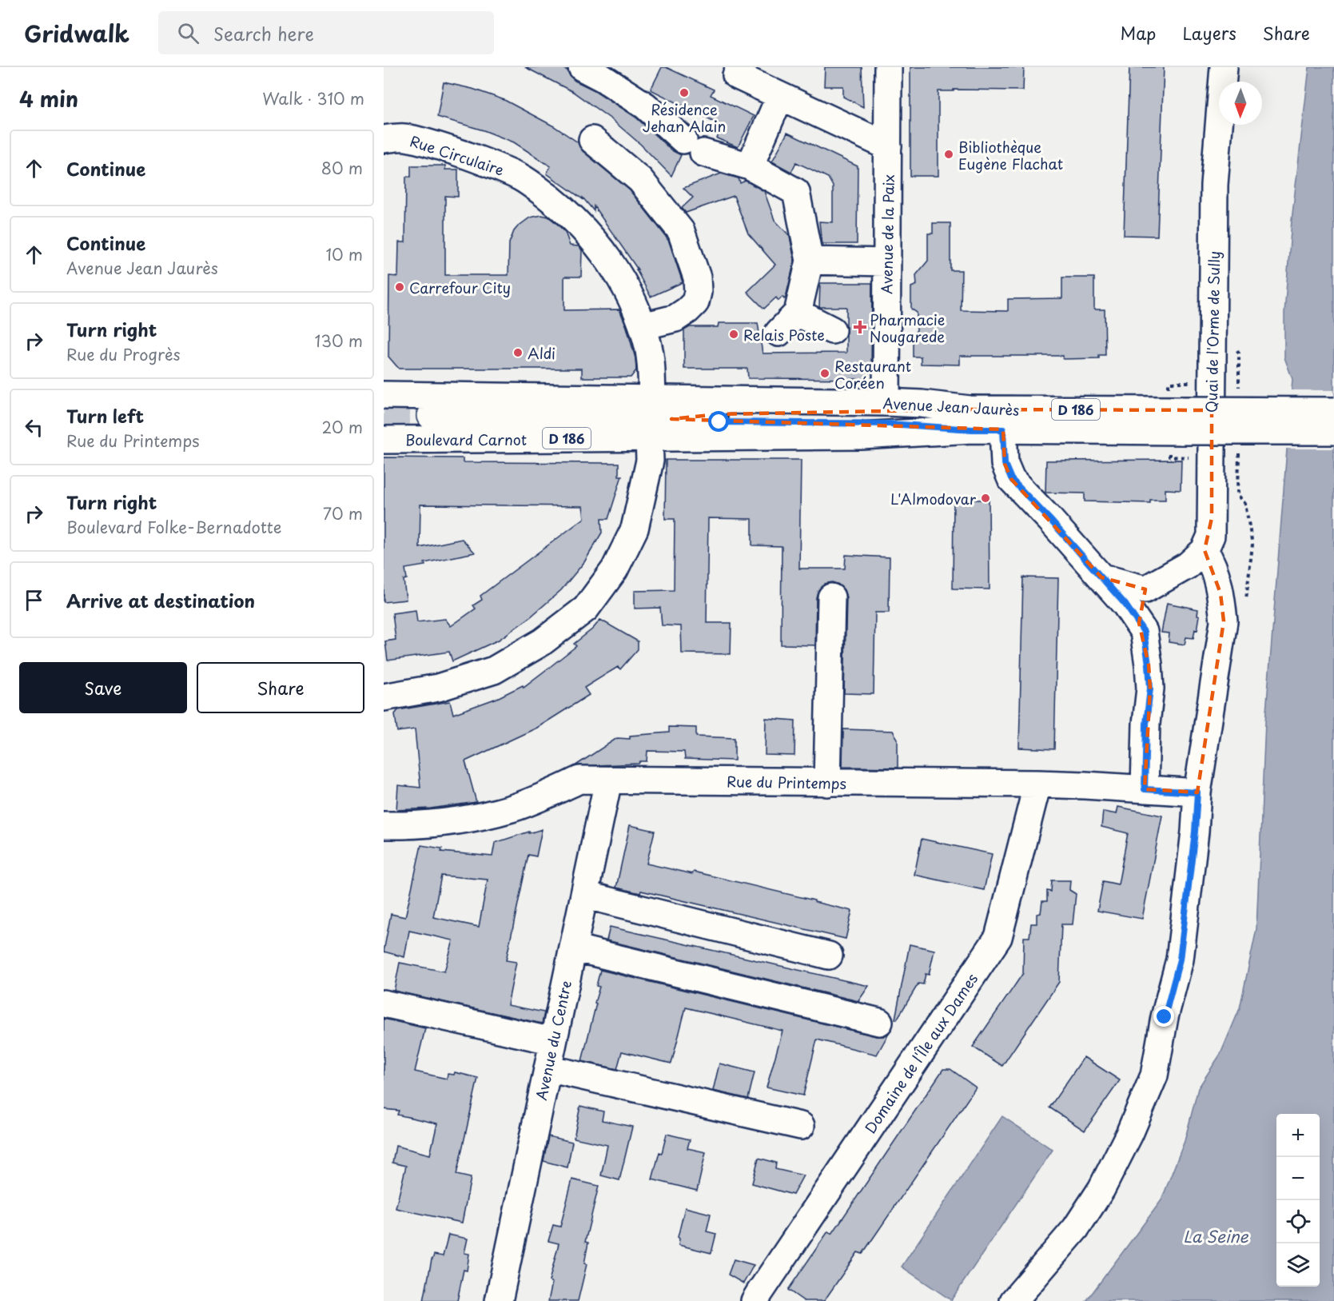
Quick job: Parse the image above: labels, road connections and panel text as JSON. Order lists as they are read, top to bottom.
{
  "streets": {
    "street": [
      "Rue Circulaire",
      "Avenue de la Paix",
      "Quai de l'Orme de Sully",
      "Avenue Jean Jaurès",
      "D 186",
      "Boulevard Carnot",
      "Rue du Printemps",
      "Avenue du Centre",
      "Domaine de l'Île aux Dames"
    ]
  },
  "crossings": [
    ["Rue Circulaire", "Avenue Jean Jaurès"],
    ["Rue Circulaire", "D 186"],
    ["Avenue de la Paix", "Avenue Jean Jaurès"],
    ["Avenue Jean Jaurès", "D 186"],
    ["Avenue Jean Jaurès", "Boulevard Carnot"],
    ["Rue du Printemps", "Avenue du Centre"],
    ["Rue du Printemps", "Domaine de l'Île aux Dames"]
  ],
  "water": ["La Seine"],
  "places": {
    "other": [
      "Résidence Jehan Alain",
      "Bibliothèque Eugène Flachat",
      "Carrefour City",
      "Relais Poste",
      "Aldi",
      "Restaurant Coréen",
      "L'Almodovar"
    ],
    "health": ["Pharmacie Nougarede"]
  },
  "north": "bottom",
  "page": {
    "header": "Gridwalk",
    "search": "Search here",
    "nav": ["Map", "Layers", "Share"],
    "heading": ["4 min", "Walk · 310 m"],
    "list": [
      ["Continue", "80 m"],
      ["Continue", "Avenue Jean Jaurès", "10 m"],
      ["Turn right", "Rue du Progrès", "130 m"],
      ["Turn left", "Rue du Printemps", "20 m"],
      ["Turn right", "Boulevard Folke-Bernadotte", "70 m"],
      "Arrive at destination"
    ],
    "buttons": ["Save", "Share"],
    "map_buttons": ["+", "−"]
  }
}
